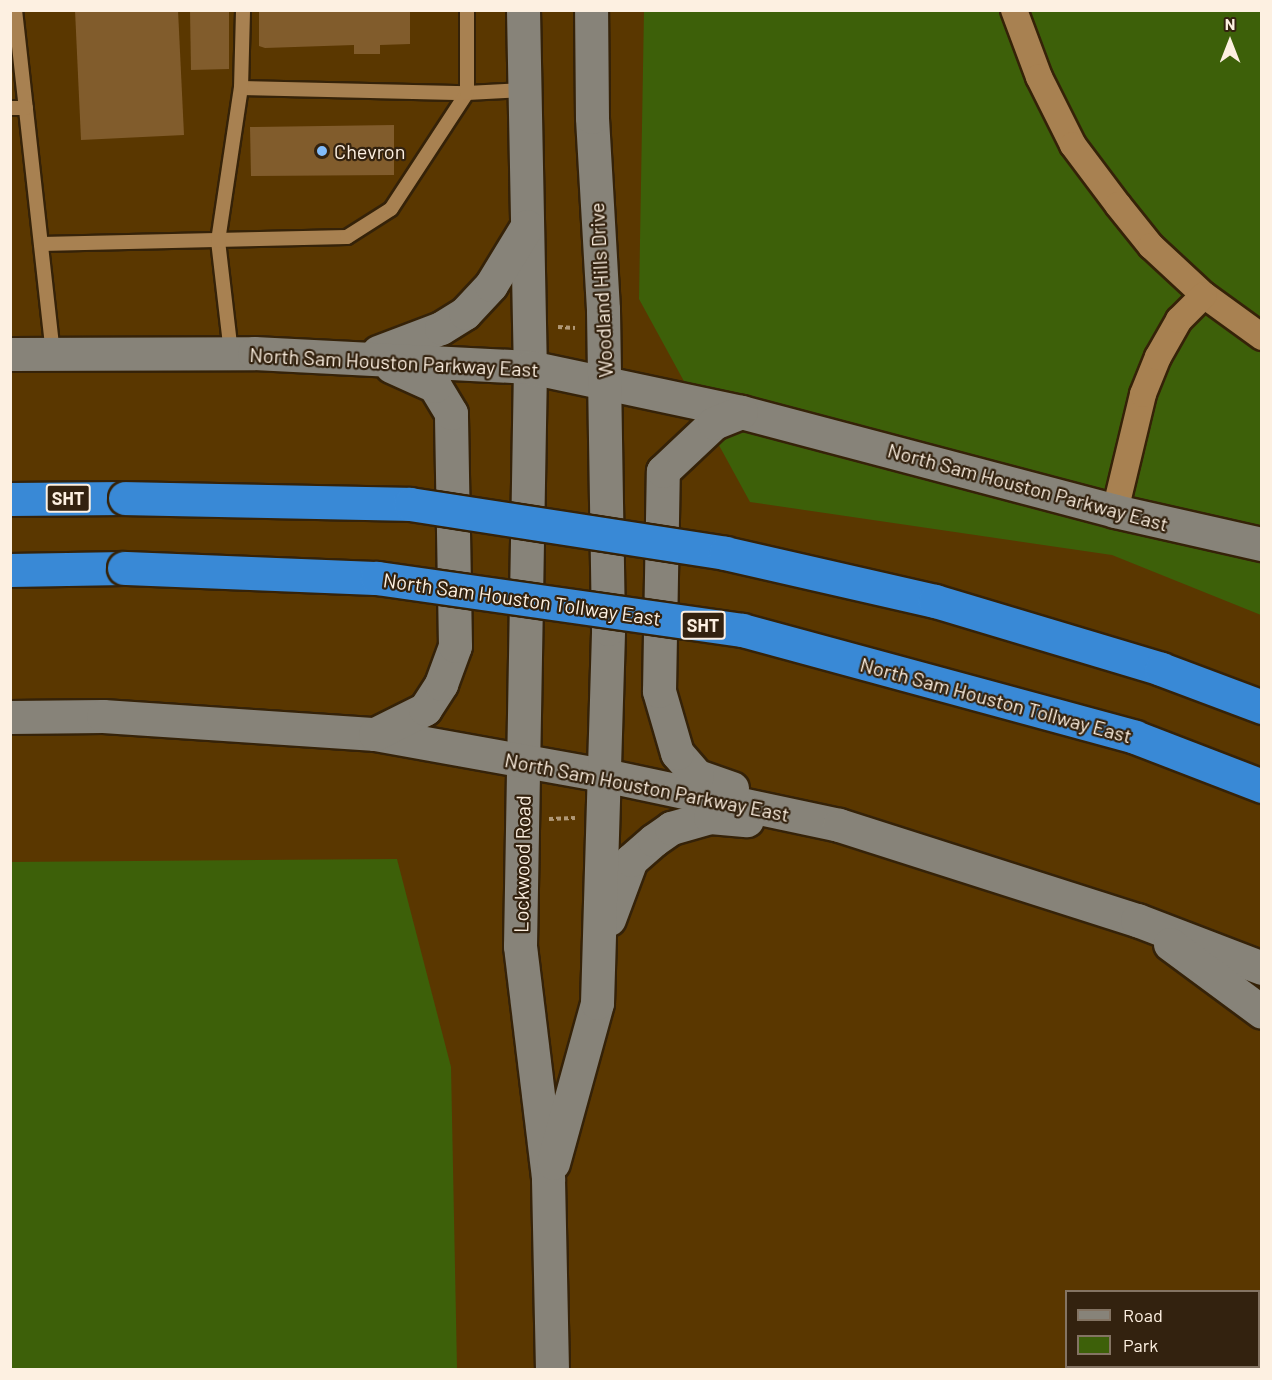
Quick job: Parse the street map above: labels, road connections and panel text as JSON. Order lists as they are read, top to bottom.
{
  "streets": {
    "highway": ["SHT", "North Sam Houston Tollway East"],
    "main road": ["Woodland Hills Drive", "North Sam Houston Parkway East", "Lockwood Road"]
  },
  "crossings": [
    ["Woodland Hills Drive", "North Sam Houston Parkway East"],
    ["Woodland Hills Drive", "Lockwood Road"],
    ["North Sam Houston Parkway East", "Lockwood Road"]
  ],
  "places": ["Chevron"],
  "legend": ["Road", "Park"],
  "north": "top"
}
